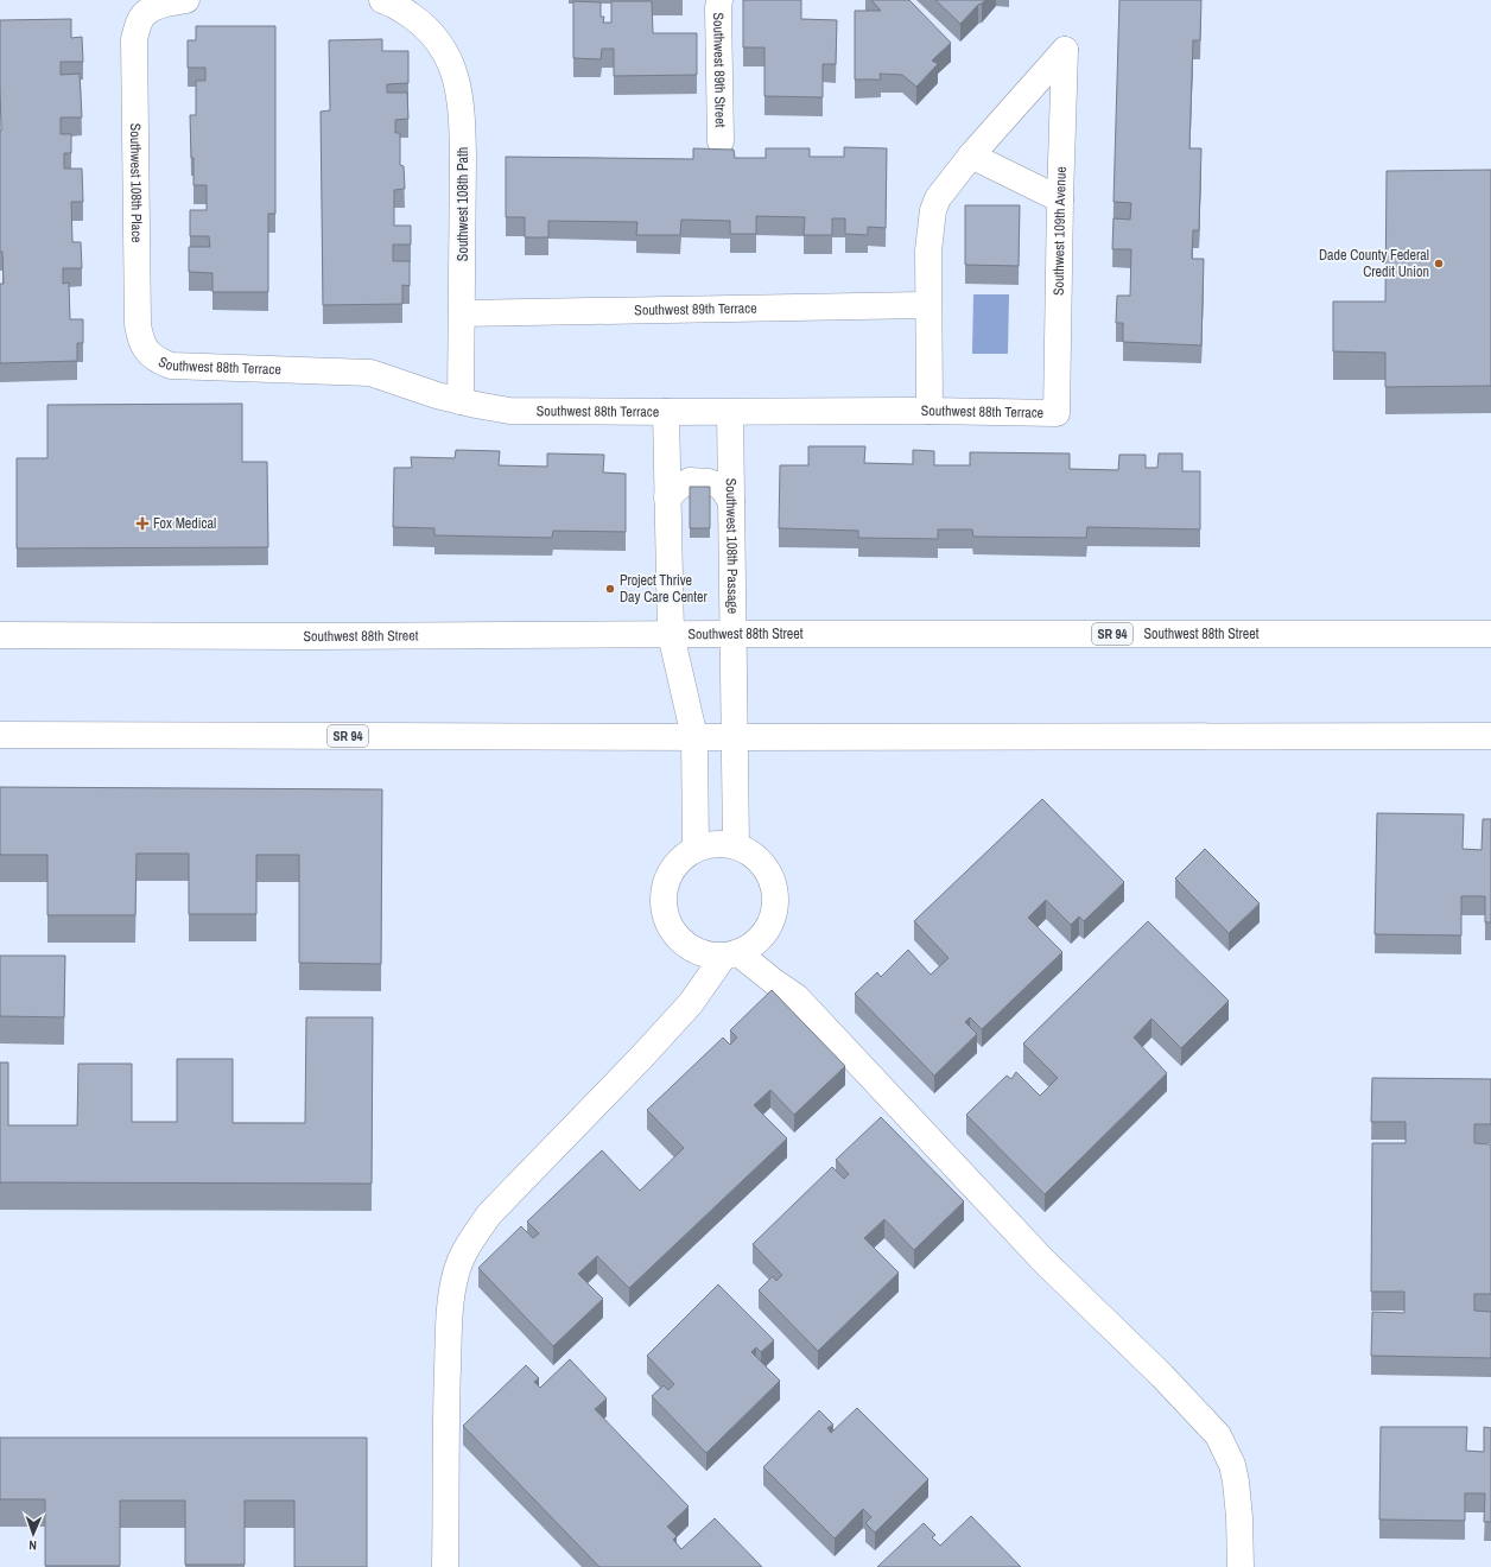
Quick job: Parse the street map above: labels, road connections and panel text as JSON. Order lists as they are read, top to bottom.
{
  "streets": {
    "street": [
      "Southwest 89th Street",
      "Southwest 108th Place",
      "Southwest 108th Path",
      "Southwest 109th Avenue",
      "Southwest 89th Terrace",
      "Southwest 88th Terrace",
      "Southwest 108th Passage",
      "Southwest 88th Street",
      "SR 94"
    ]
  },
  "crossings": [
    ["Southwest 108th Place", "Southwest 88th Terrace"],
    ["Southwest 108th Path", "Southwest 89th Terrace"],
    ["Southwest 108th Path", "Southwest 88th Terrace"],
    ["Southwest 109th Avenue", "Southwest 88th Terrace"],
    ["Southwest 88th Terrace", "Southwest 108th Passage"],
    ["Southwest 108th Passage", "Southwest 88th Street"],
    ["Southwest 108th Passage", "SR 94"]
  ],
  "places": {
    "other": ["Dade County Federal Credit Union", "Project Thrive Day Care Center"],
    "health": ["Fox Medical"]
  },
  "north": "bottom"
}
